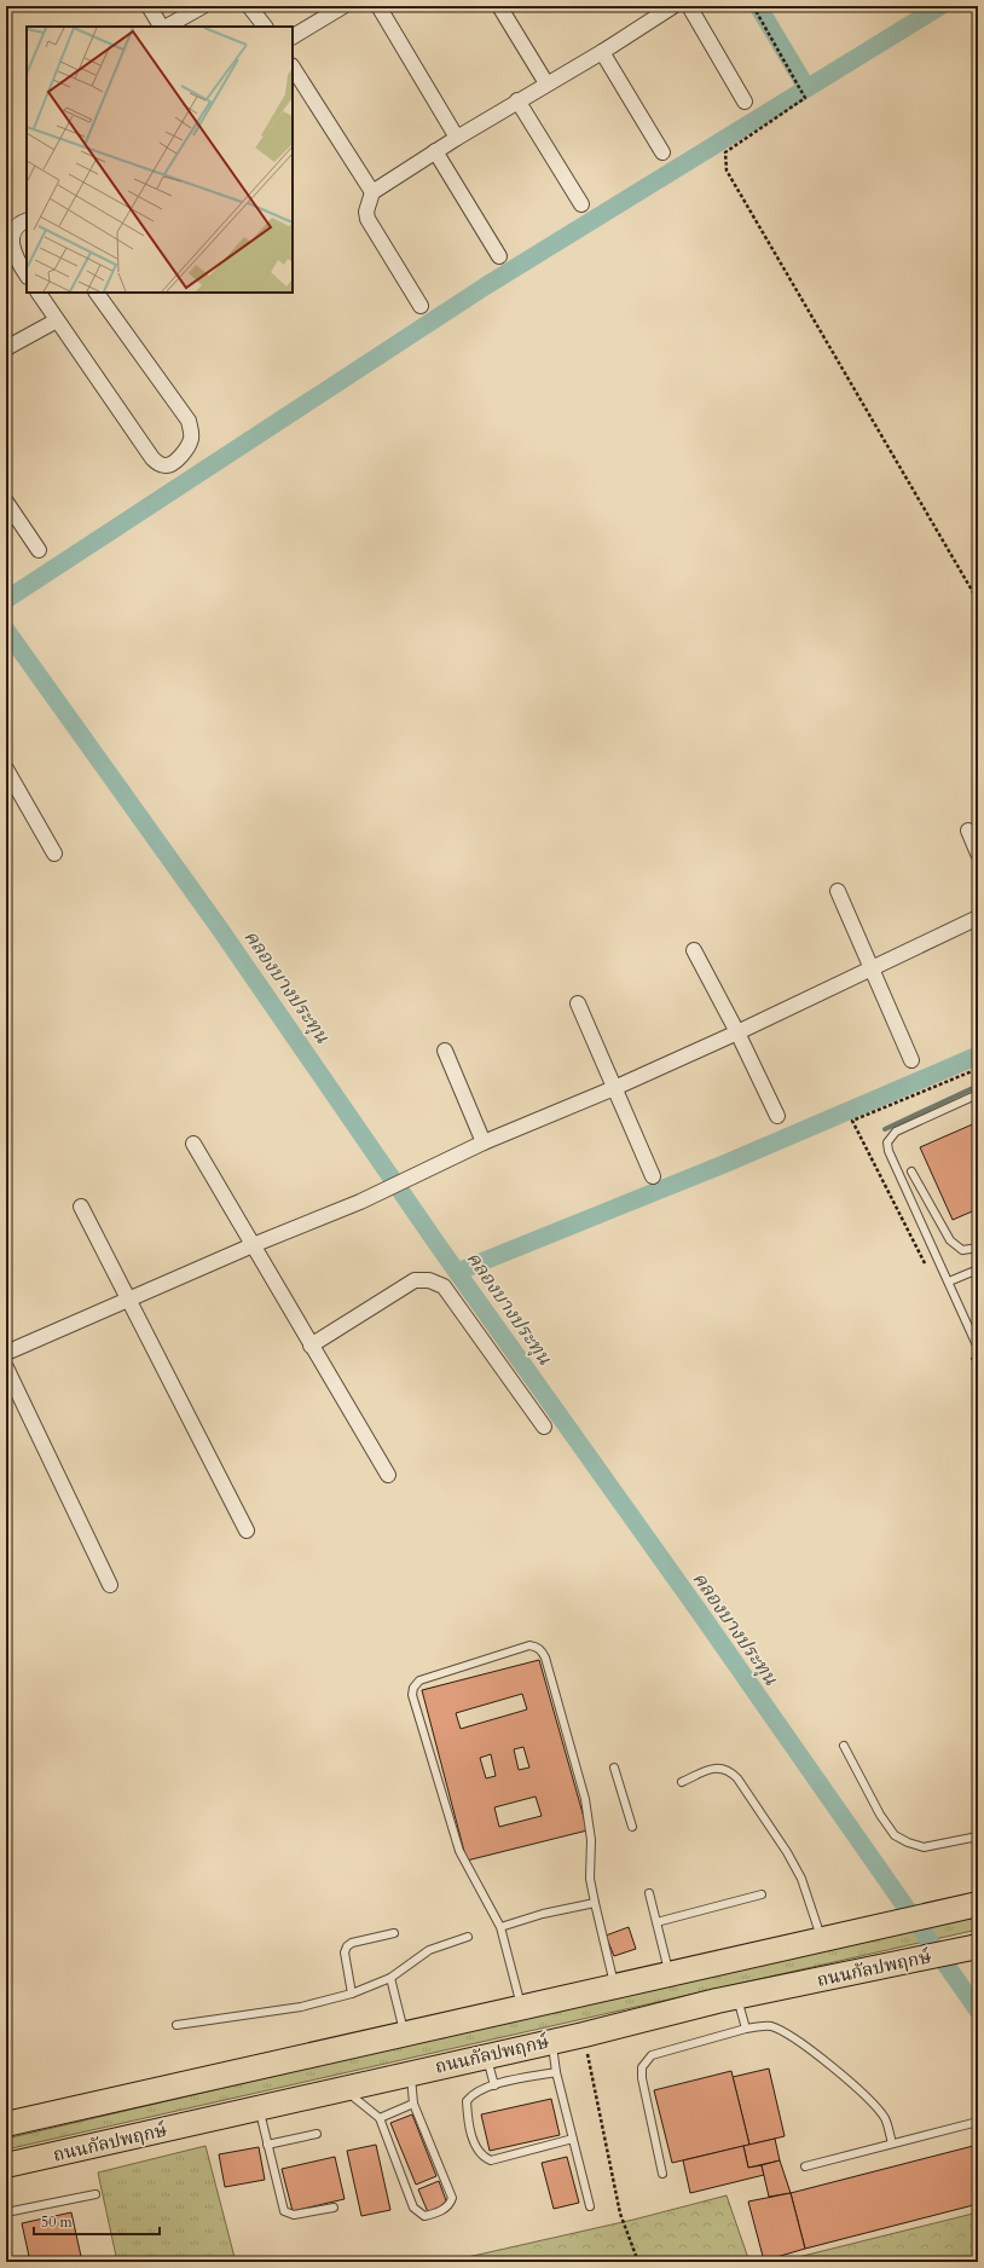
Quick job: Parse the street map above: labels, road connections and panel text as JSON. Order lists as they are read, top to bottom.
{
  "streets": {
    "main road": ["ถนนกัลปพฤกษ์"]
  },
  "water": ["คลองบางประทุน"],
  "scale_bar": "50 m"
}
